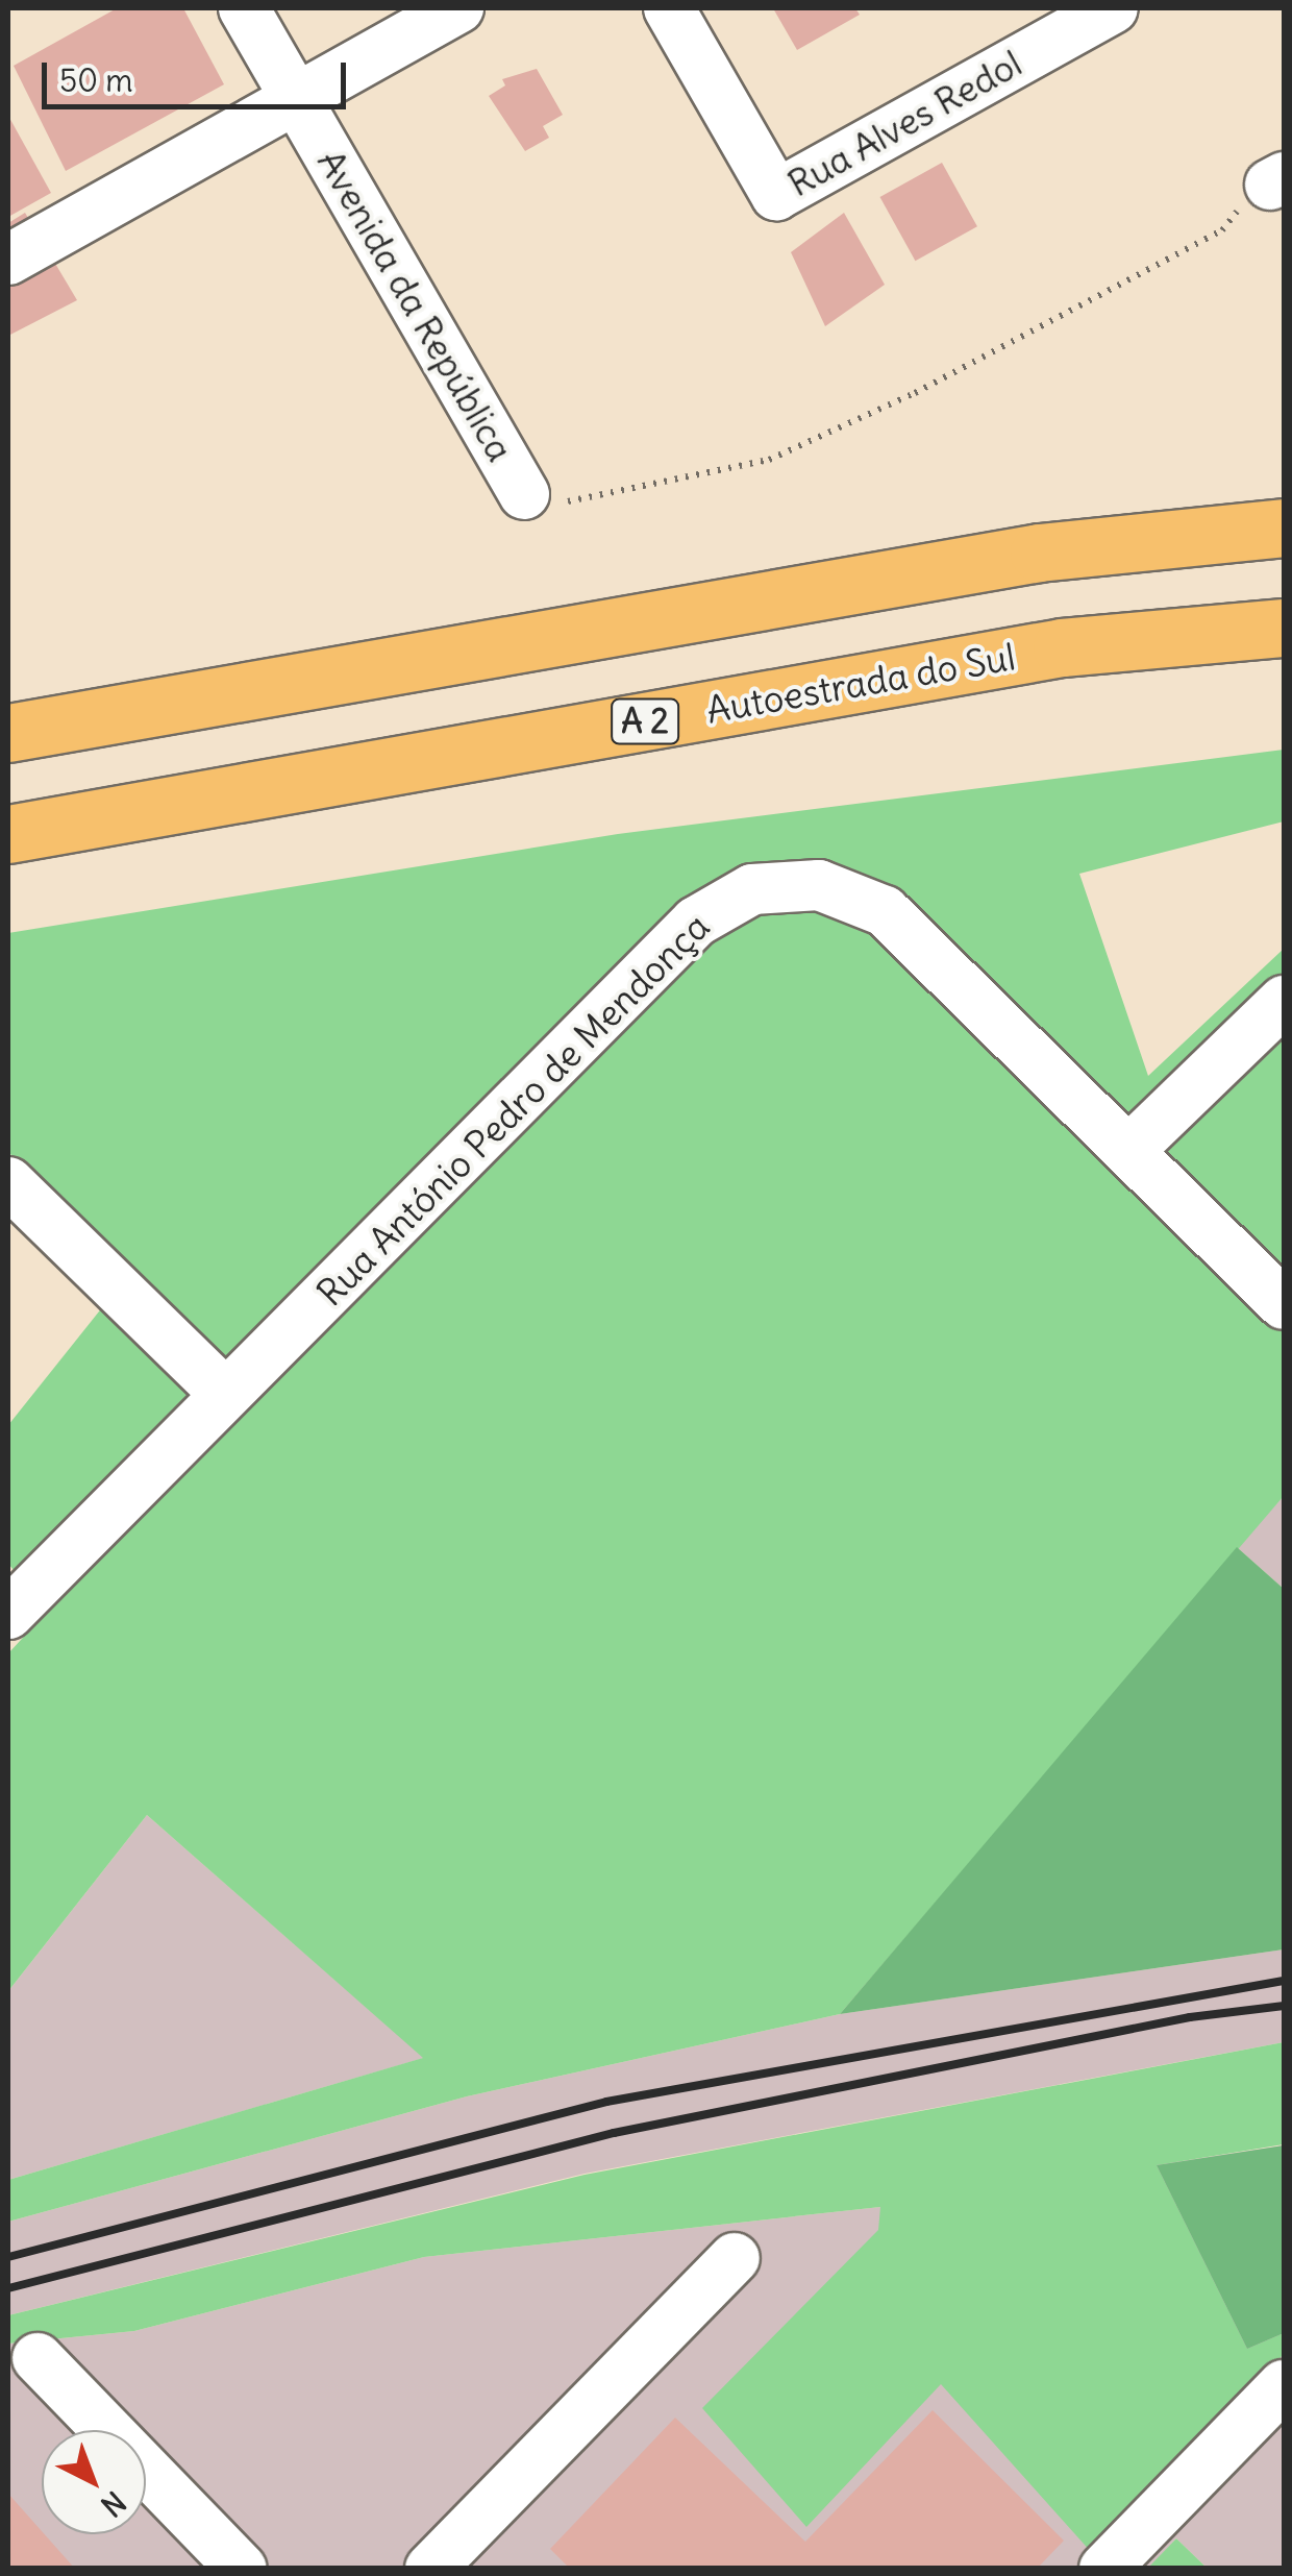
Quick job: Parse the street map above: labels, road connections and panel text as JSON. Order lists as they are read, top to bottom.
{
  "streets": {
    "highway": ["Autoestrada do Sul", "A 2"],
    "street": ["Rua Alves Redol", "Avenida da República", "Rua António Pedro de Mendonça"]
  },
  "scale_bar": "50 m",
  "north": "bottom right"
}
